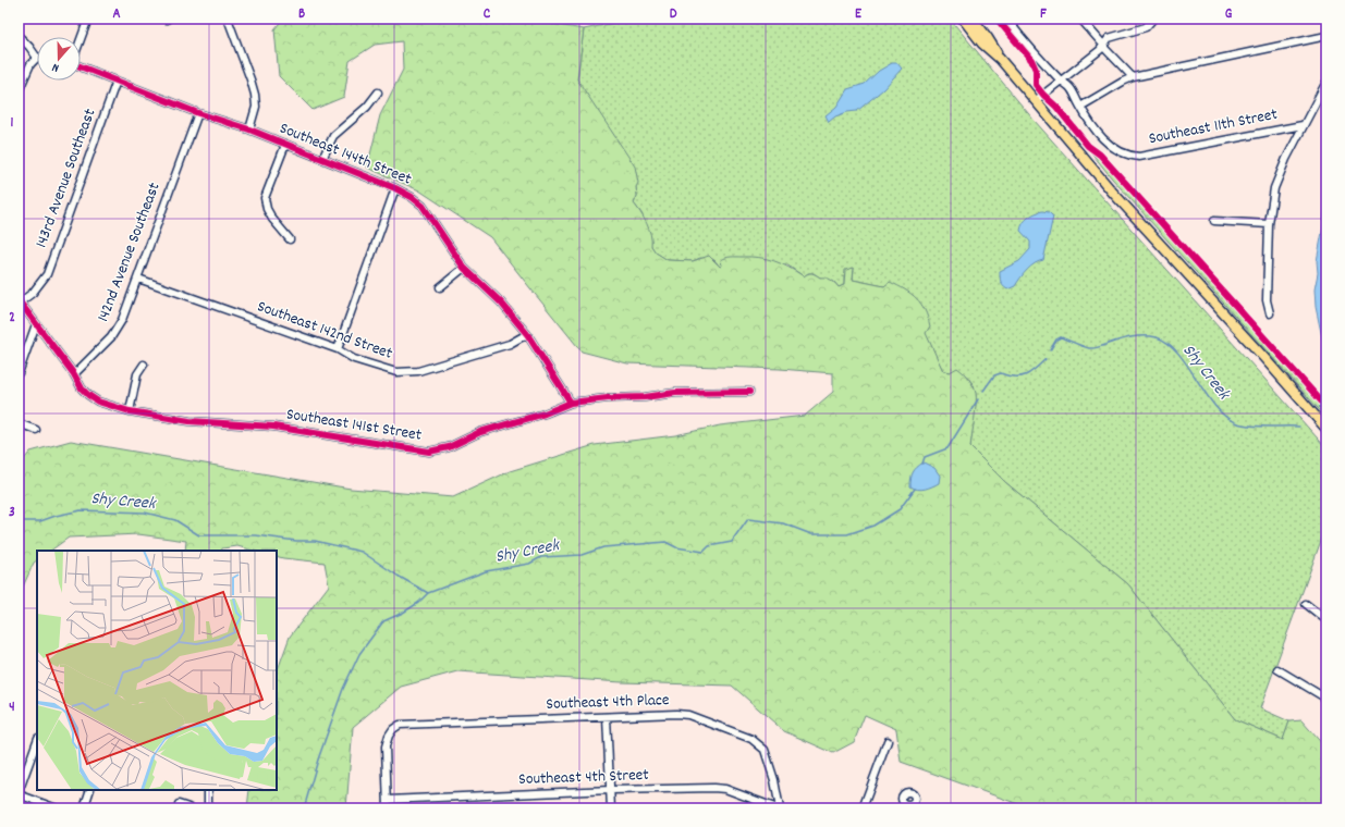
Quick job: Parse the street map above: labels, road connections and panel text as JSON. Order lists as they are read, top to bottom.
{
  "streets": {
    "street": [
      "Southeast 11th Street",
      "Southeast 144th Street",
      "143rd Avenue Southeast",
      "142nd Avenue Southeast",
      "Southeast 142nd Street",
      "Southeast 141st Street",
      "Southeast 4th Place",
      "Southeast 4th Street"
    ]
  },
  "crossings": [
    ["Southeast 144th Street", "143rd Avenue Southeast"],
    ["Southeast 144th Street", "142nd Avenue Southeast"],
    ["Southeast 144th Street", "Southeast 142nd Street"],
    ["Southeast 144th Street", "Southeast 141st Street"],
    ["142nd Avenue Southeast", "Southeast 142nd Street"],
    ["142nd Avenue Southeast", "Southeast 141st Street"],
    ["Southeast 4th Place", "Southeast 4th Street"]
  ],
  "water": ["Shy Creek"],
  "north": "bottom",
  "grid": {
    "columns": [
      "A",
      "B",
      "C",
      "D",
      "E",
      "F",
      "G"
    ],
    "rows": [
      "1",
      "2",
      "3",
      "4"
    ]
  }
}
